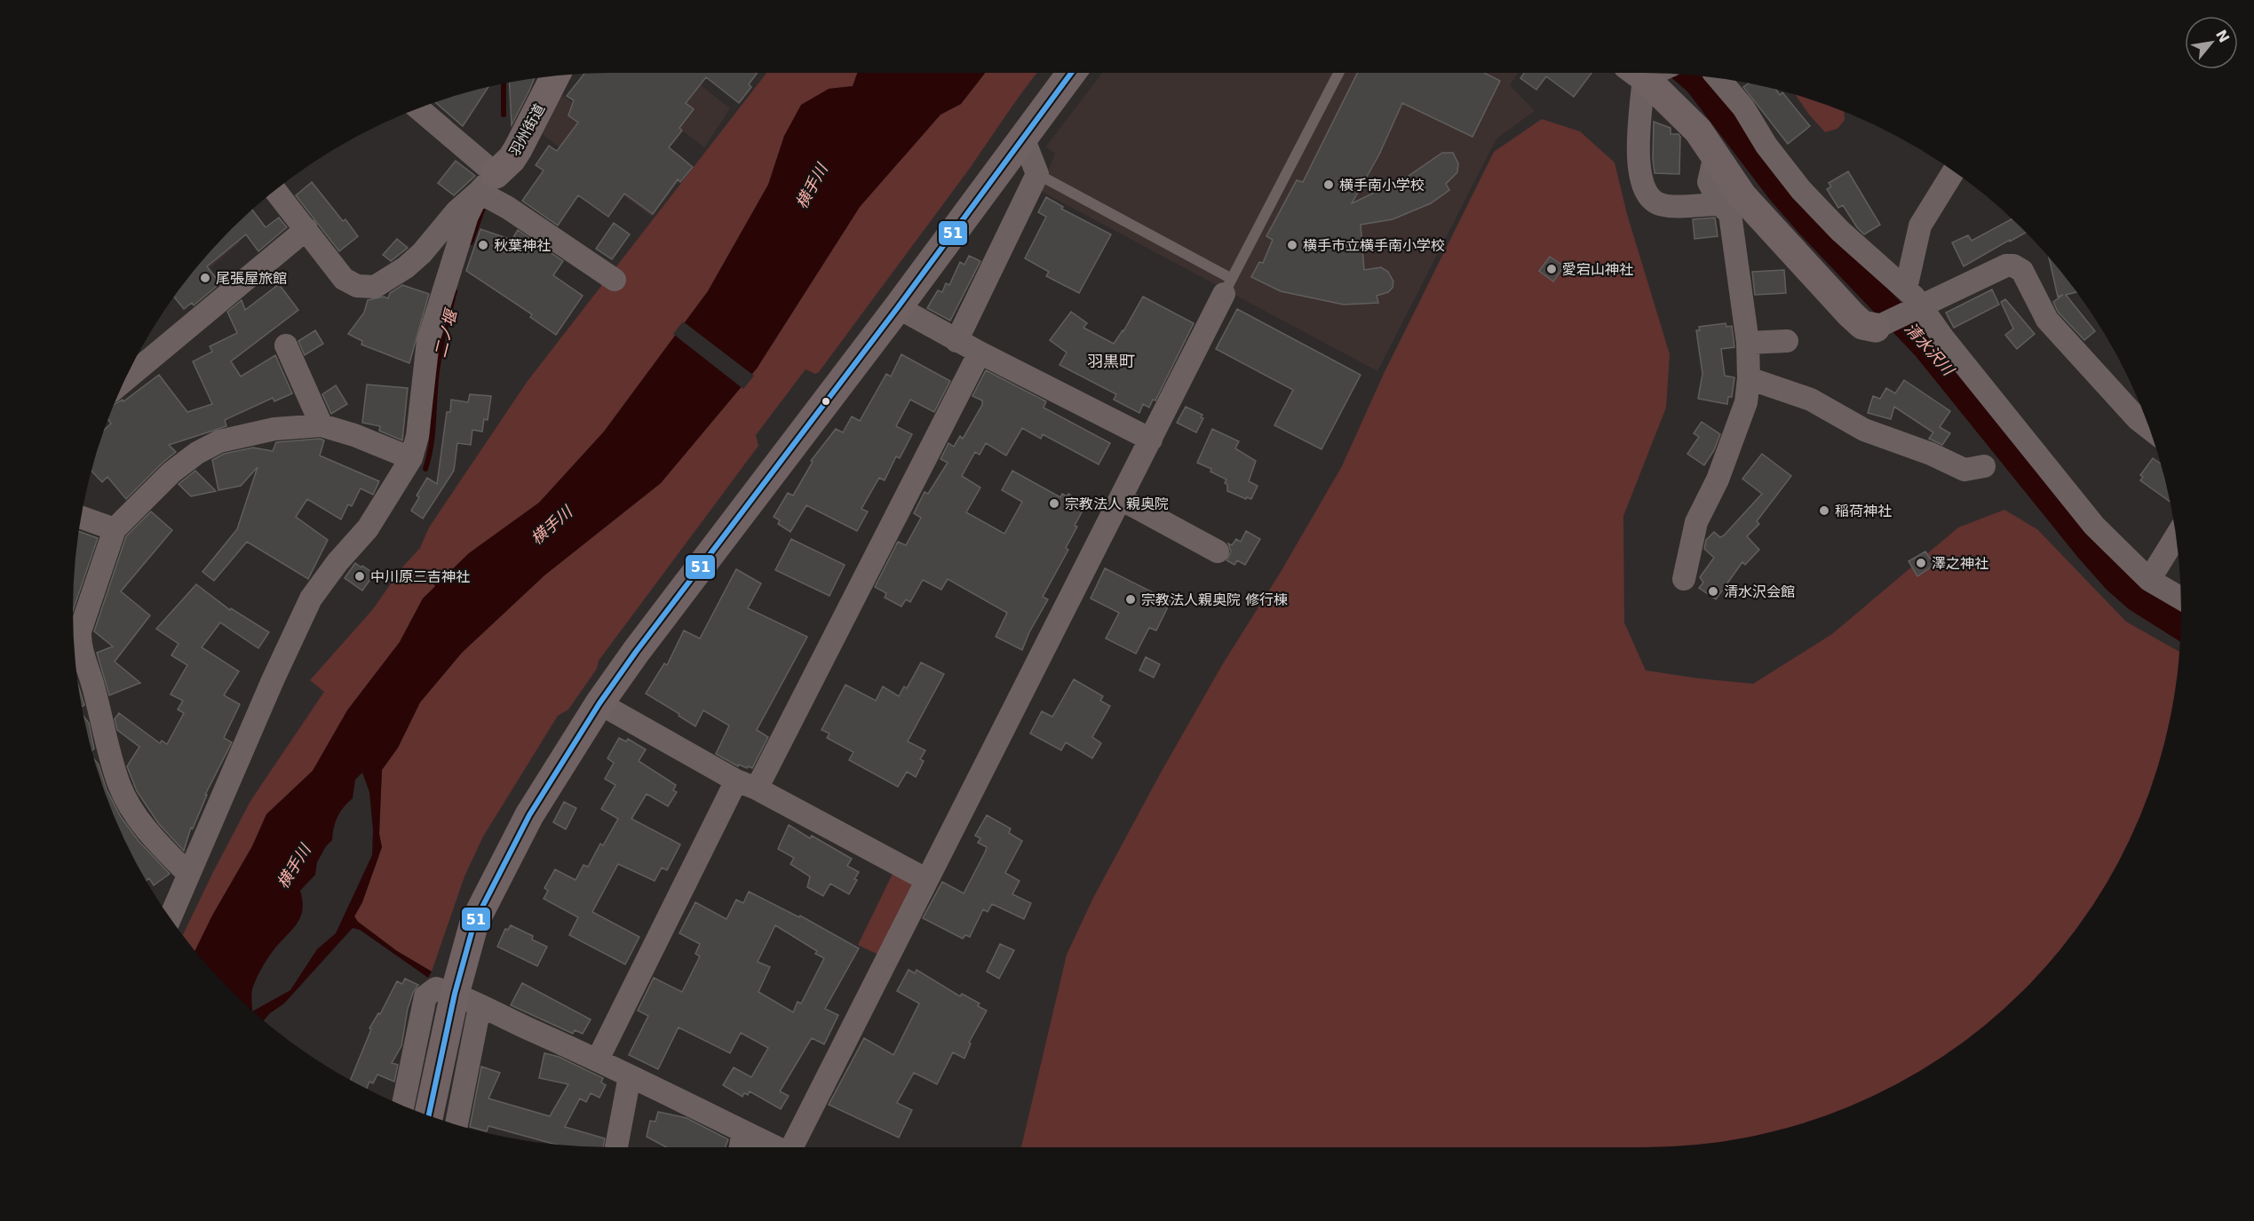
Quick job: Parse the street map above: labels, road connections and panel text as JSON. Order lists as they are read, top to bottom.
{
  "streets": {
    "main road": ["羽州街道"]
  },
  "districts": ["羽黒町"],
  "water": ["横手川", "二ノ堰", "清水沢川"],
  "places": [
    "横手南小学校",
    "秋葉神社",
    "横手市立横手南小学校",
    "愛宕山神社",
    "尾張屋旅館",
    "宗教法人 親奥院",
    "稲荷神社",
    "澤之神社",
    "中川原三吉神社",
    "清水沢会館",
    "宗教法人親奥院 修行棟"
  ],
  "lines": ["transit line 51"],
  "north": "top right"
}
